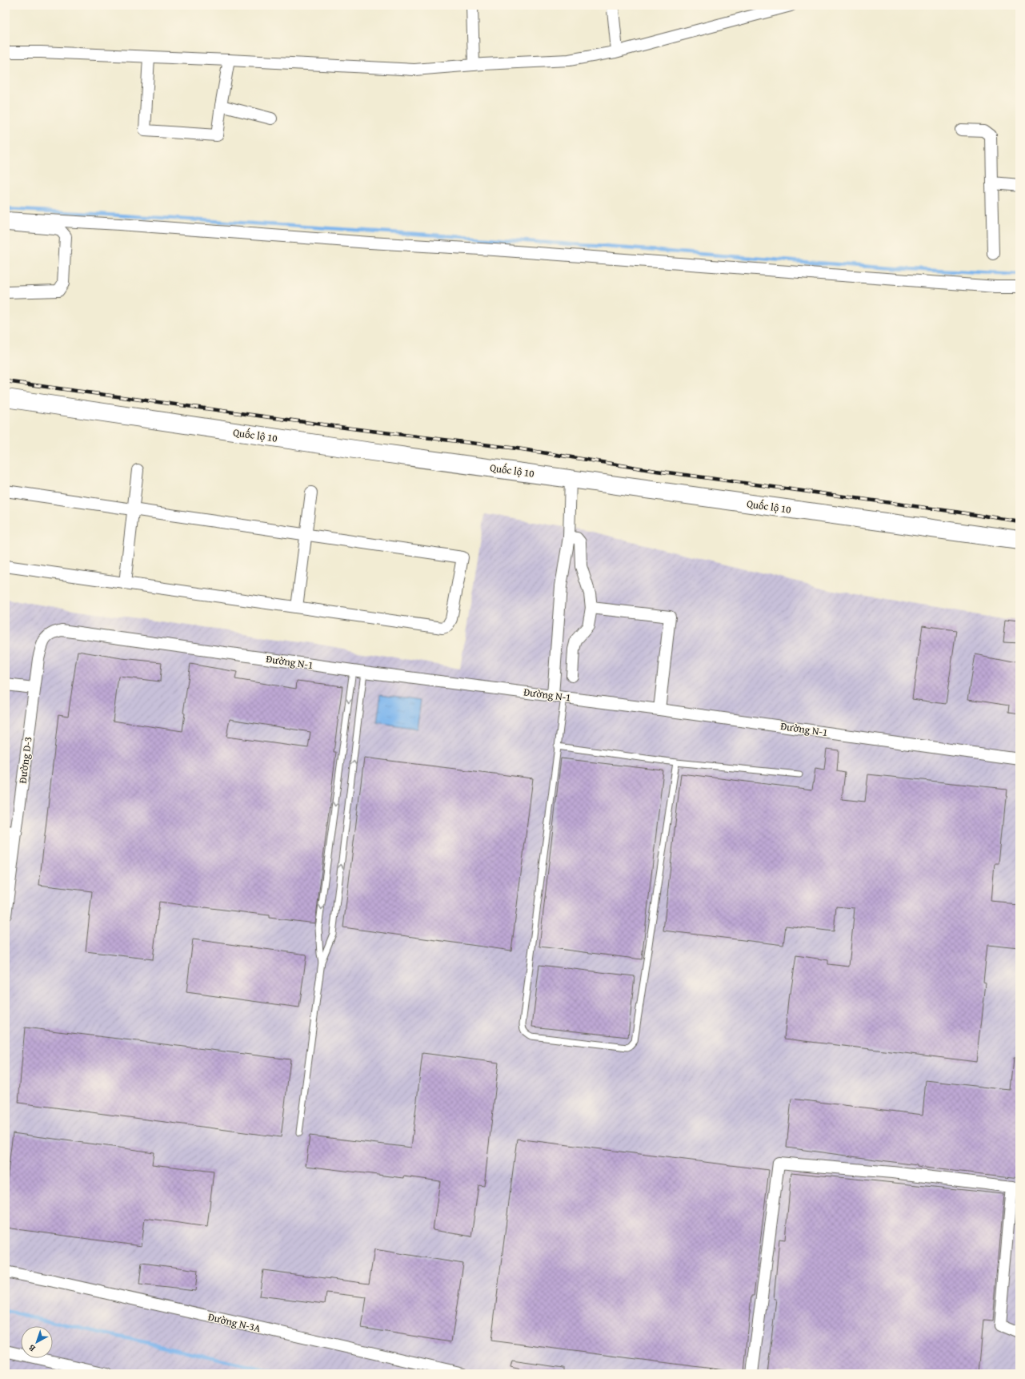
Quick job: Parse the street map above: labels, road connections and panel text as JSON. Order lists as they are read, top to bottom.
{
  "streets": {
    "highway": ["Quốc lộ 10"],
    "street": ["Đường N-1", "Đường D-3", "Đường N-3A"]
  },
  "crossings": [
    ["Đường N-1", "Đường D-3"]
  ],
  "north": "bottom left"
}
